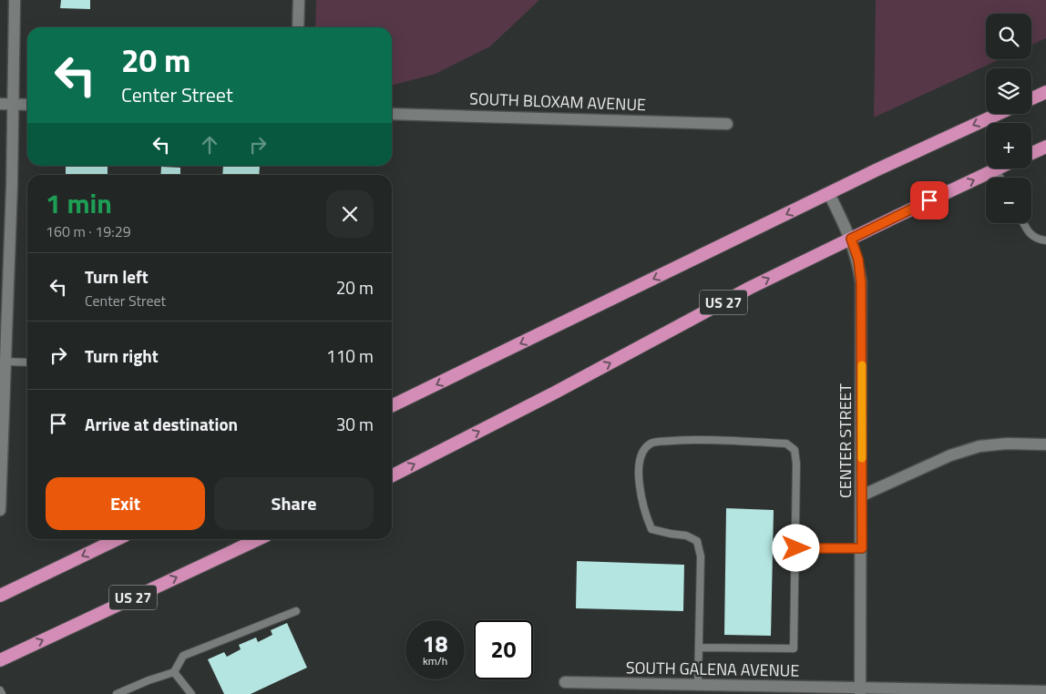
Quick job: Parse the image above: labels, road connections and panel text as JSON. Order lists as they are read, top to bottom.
{
  "streets": {
    "highway": ["US 27"],
    "street": ["SOUTH BLOXAM AVENUE", "CENTER STREET", "SOUTH GALENA AVENUE"]
  },
  "crossings": [
    ["US 27", "CENTER STREET"],
    ["CENTER STREET", "SOUTH GALENA AVENUE"]
  ],
  "page": {
    "map_buttons": ["+", "−"],
    "turn": ["20 m", "Center Street"],
    "heading": ["1 min", "160 m · 19:29"],
    "list": [
      {
        "name": "Turn left",
        "note": "Center Street",
        "value": "20 m"
      },
      {
        "name": "Turn right",
        "value": "110 m"
      },
      {
        "name": "Arrive at destination",
        "value": "30 m"
      }
    ],
    "buttons": ["Exit", "Share"],
    "speed": "18 km/h",
    "limit": "20"
  }
}
